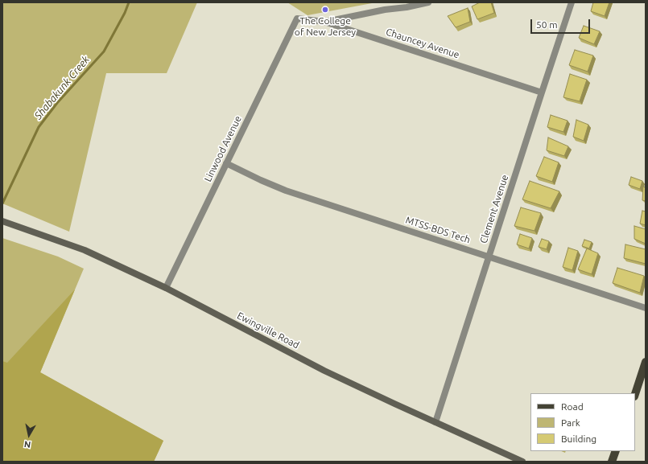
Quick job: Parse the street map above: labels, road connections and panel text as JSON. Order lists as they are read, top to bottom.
{
  "streets": {
    "main road": ["Ewingville Road"],
    "street": [
      "Chauncey Avenue",
      "Linwood Avenue",
      "Clement Avenue",
      "MTSS-BDS Tech"
    ]
  },
  "crossings": [
    ["Chauncey Avenue", "Linwood Avenue"],
    ["Chauncey Avenue", "Clement Avenue"],
    ["Linwood Avenue", "MTSS-BDS Tech"],
    ["Linwood Avenue", "Ewingville Road"],
    ["Clement Avenue", "MTSS-BDS Tech"],
    ["Clement Avenue", "Ewingville Road"]
  ],
  "water": ["Shabakunk Creek"],
  "places": ["The College of New Jersey"],
  "legend": ["Road", "Park", "Building"],
  "scale_bar": "50 m",
  "north": "bottom"
}
